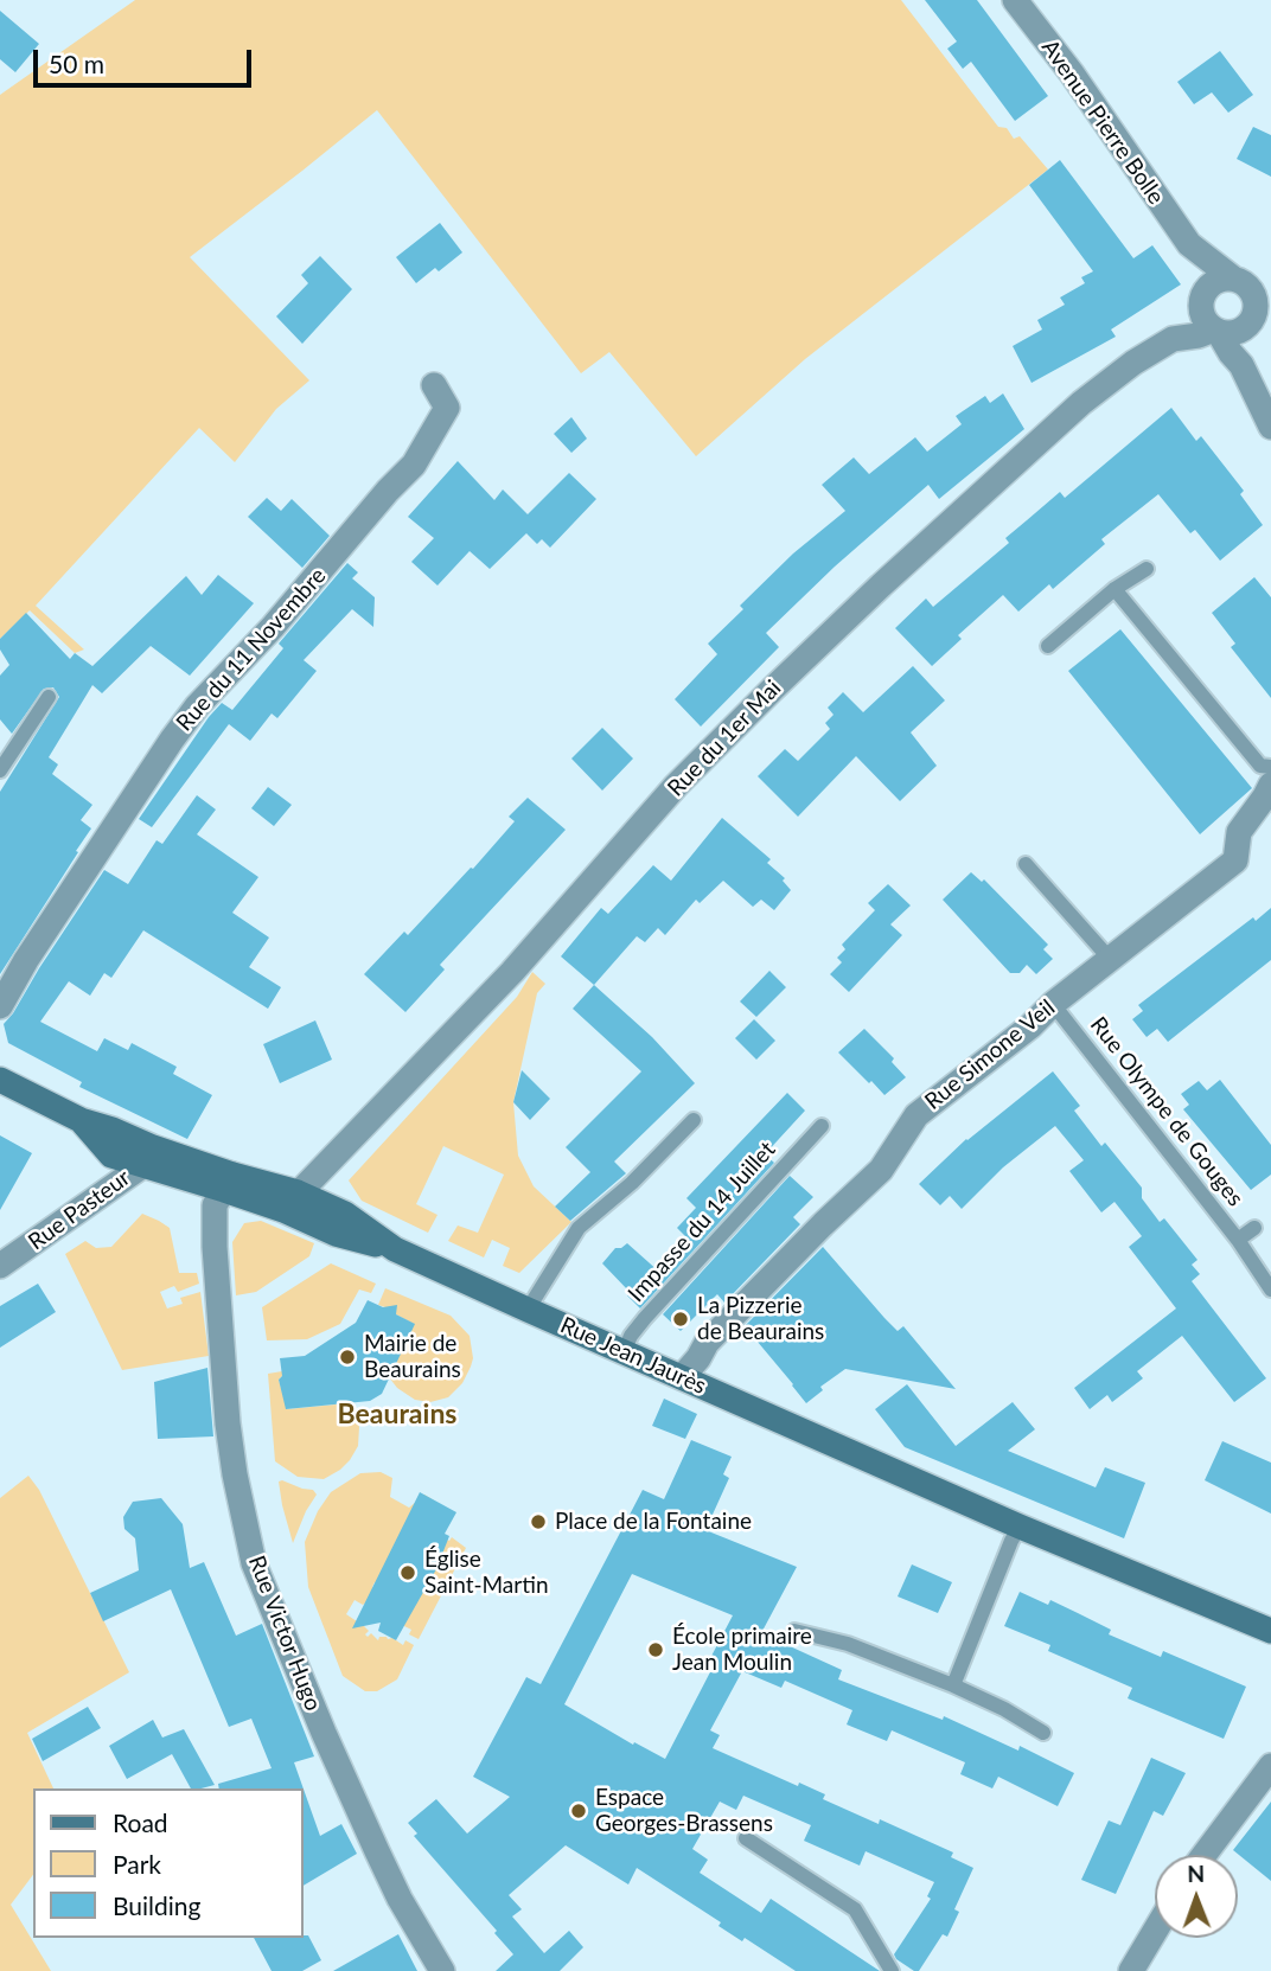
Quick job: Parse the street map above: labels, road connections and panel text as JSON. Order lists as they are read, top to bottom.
{
  "streets": {
    "main road": ["Rue Jean Jaurès"],
    "street": [
      "Avenue Pierre Bolle",
      "Rue du 11 Novembre",
      "Rue du 1er Mai",
      "Rue Simone Veil",
      "Rue Pasteur",
      "Rue Victor Hugo"
    ],
    "lane": ["Rue Olympe de Gouges", "Impasse du 14 Juillet"]
  },
  "crossings": [
    ["Avenue Pierre Bolle", "Rue du 1er Mai"],
    ["Rue du 1er Mai", "Rue Jean Jaurès"],
    ["Rue Simone Veil", "Rue Olympe de Gouges"],
    ["Rue Simone Veil", "Rue Jean Jaurès"],
    ["Impasse du 14 Juillet", "Rue Jean Jaurès"]
  ],
  "districts": ["Beaurains"],
  "places": [
    "La Pizzerie de Beaurains",
    "Mairie de Beaurains",
    "Place de la Fontaine",
    "Église Saint-Martin",
    "École primaire Jean Moulin",
    "Espace Georges-Brassens"
  ],
  "legend": ["Road", "Park", "Building"],
  "scale_bar": "50 m",
  "north": "top"
}
